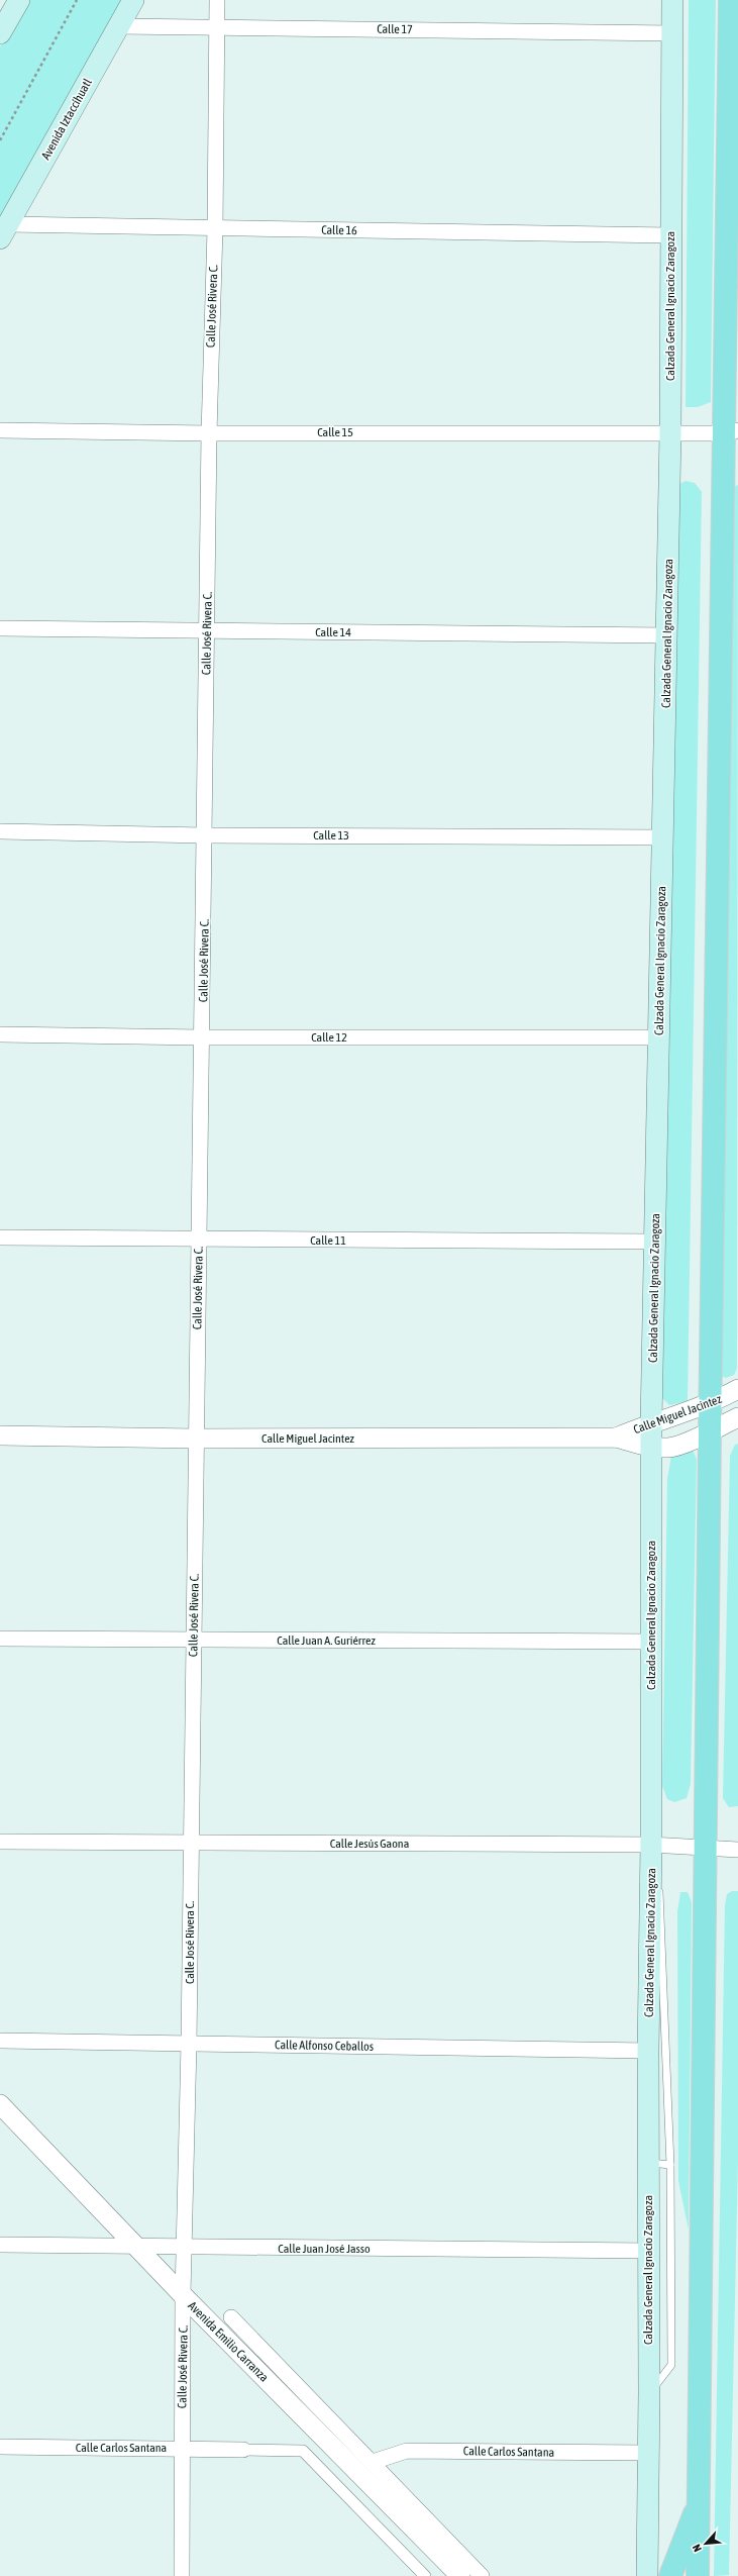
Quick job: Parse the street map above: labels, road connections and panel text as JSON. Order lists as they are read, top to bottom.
{
  "streets": {
    "main road": ["Avenida Iztaccíhuatl", "Calzada General Ignacio Zaragoza"],
    "street": [
      "Calle 17",
      "Calle 16",
      "Calle José Rivera C.",
      "Calle 15",
      "Calle 14",
      "Calle 13",
      "Calle 12",
      "Calle 11",
      "Calle Miguel Jacintez",
      "Calle Juan A. Guriérrez",
      "Calle Jesús Gaona",
      "Calle Alfonso Ceballos",
      "Calle Juan José Jasso",
      "Avenida Emilio Carranza",
      "Calle Carlos Santana"
    ]
  },
  "crossings": [
    ["Calle 17", "Avenida Iztaccíhuatl"],
    ["Calle 17", "Calle José Rivera C."],
    ["Calle 17", "Calzada General Ignacio Zaragoza"],
    ["Avenida Iztaccíhuatl", "Calle 16"],
    ["Calle 16", "Calle José Rivera C."],
    ["Calle 16", "Calzada General Ignacio Zaragoza"],
    ["Calle José Rivera C.", "Calle 15"],
    ["Calle José Rivera C.", "Calle 14"],
    ["Calle José Rivera C.", "Calle 13"],
    ["Calle José Rivera C.", "Calle 12"],
    ["Calle José Rivera C.", "Calle 11"],
    ["Calle José Rivera C.", "Calle Miguel Jacintez"],
    ["Calle José Rivera C.", "Calle Juan A. Guriérrez"],
    ["Calle José Rivera C.", "Calle Jesús Gaona"],
    ["Calle José Rivera C.", "Calle Alfonso Ceballos"],
    ["Calle José Rivera C.", "Calle Juan José Jasso"],
    ["Calle José Rivera C.", "Avenida Emilio Carranza"],
    ["Calle José Rivera C.", "Calle Carlos Santana"],
    ["Calzada General Ignacio Zaragoza", "Calle 15"],
    ["Calzada General Ignacio Zaragoza", "Calle 14"],
    ["Calzada General Ignacio Zaragoza", "Calle 13"],
    ["Calzada General Ignacio Zaragoza", "Calle 12"],
    ["Calzada General Ignacio Zaragoza", "Calle 11"],
    ["Calzada General Ignacio Zaragoza", "Calle Miguel Jacintez"],
    ["Calzada General Ignacio Zaragoza", "Calle Juan A. Guriérrez"],
    ["Calzada General Ignacio Zaragoza", "Calle Jesús Gaona"],
    ["Calzada General Ignacio Zaragoza", "Calle Alfonso Ceballos"],
    ["Calzada General Ignacio Zaragoza", "Calle Juan José Jasso"],
    ["Calzada General Ignacio Zaragoza", "Calle Carlos Santana"],
    ["Calle Juan José Jasso", "Avenida Emilio Carranza"]
  ],
  "north": "bottom left"
}
